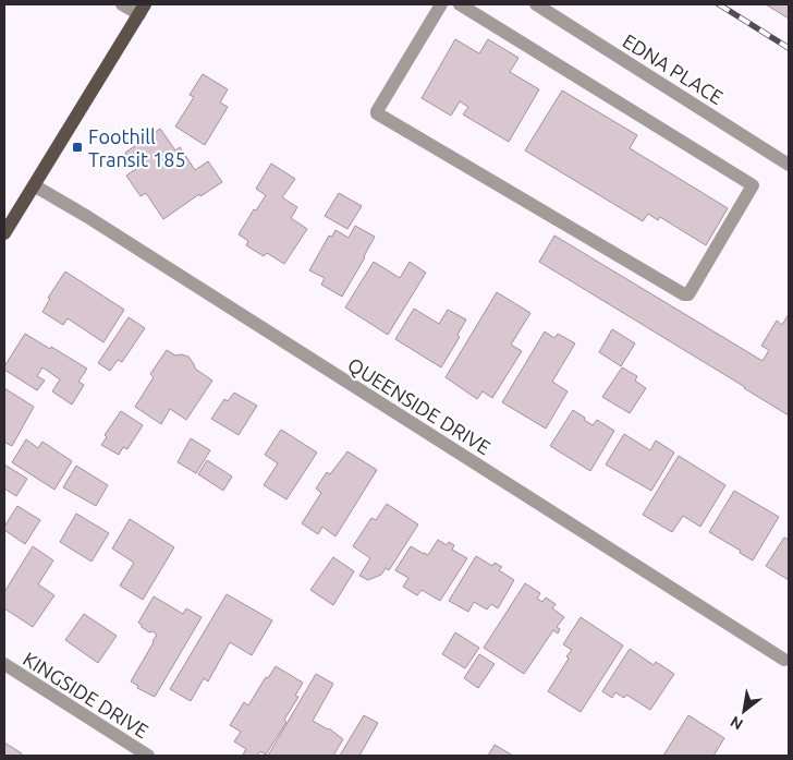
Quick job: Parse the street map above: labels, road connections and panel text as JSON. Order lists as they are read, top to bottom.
{
  "streets": {
    "street": ["EDNA PLACE", "QUEENSIDE DRIVE", "KINGSIDE DRIVE"]
  },
  "places": {
    "transit": ["Foothill Transit 185"]
  },
  "north": "bottom left"
}
